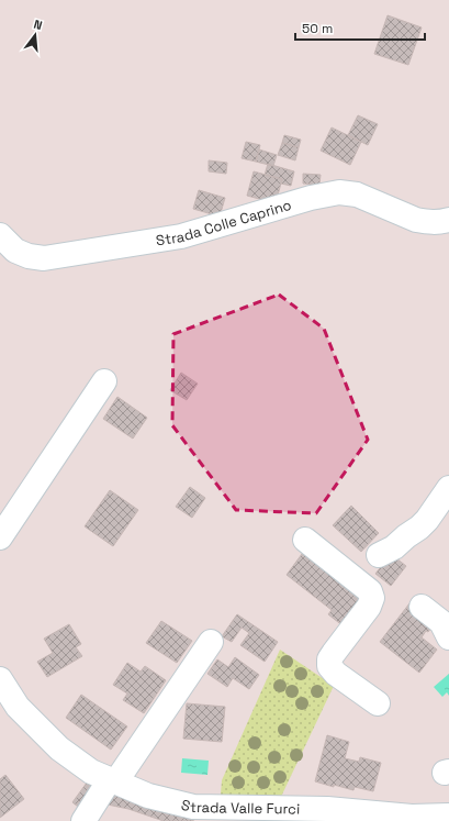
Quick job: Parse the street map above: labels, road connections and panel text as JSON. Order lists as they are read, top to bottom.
{
  "streets": {
    "street": ["Strada Colle Caprino", "Strada Valle Furci"]
  },
  "scale_bar": "50 m",
  "north": "top"
}
